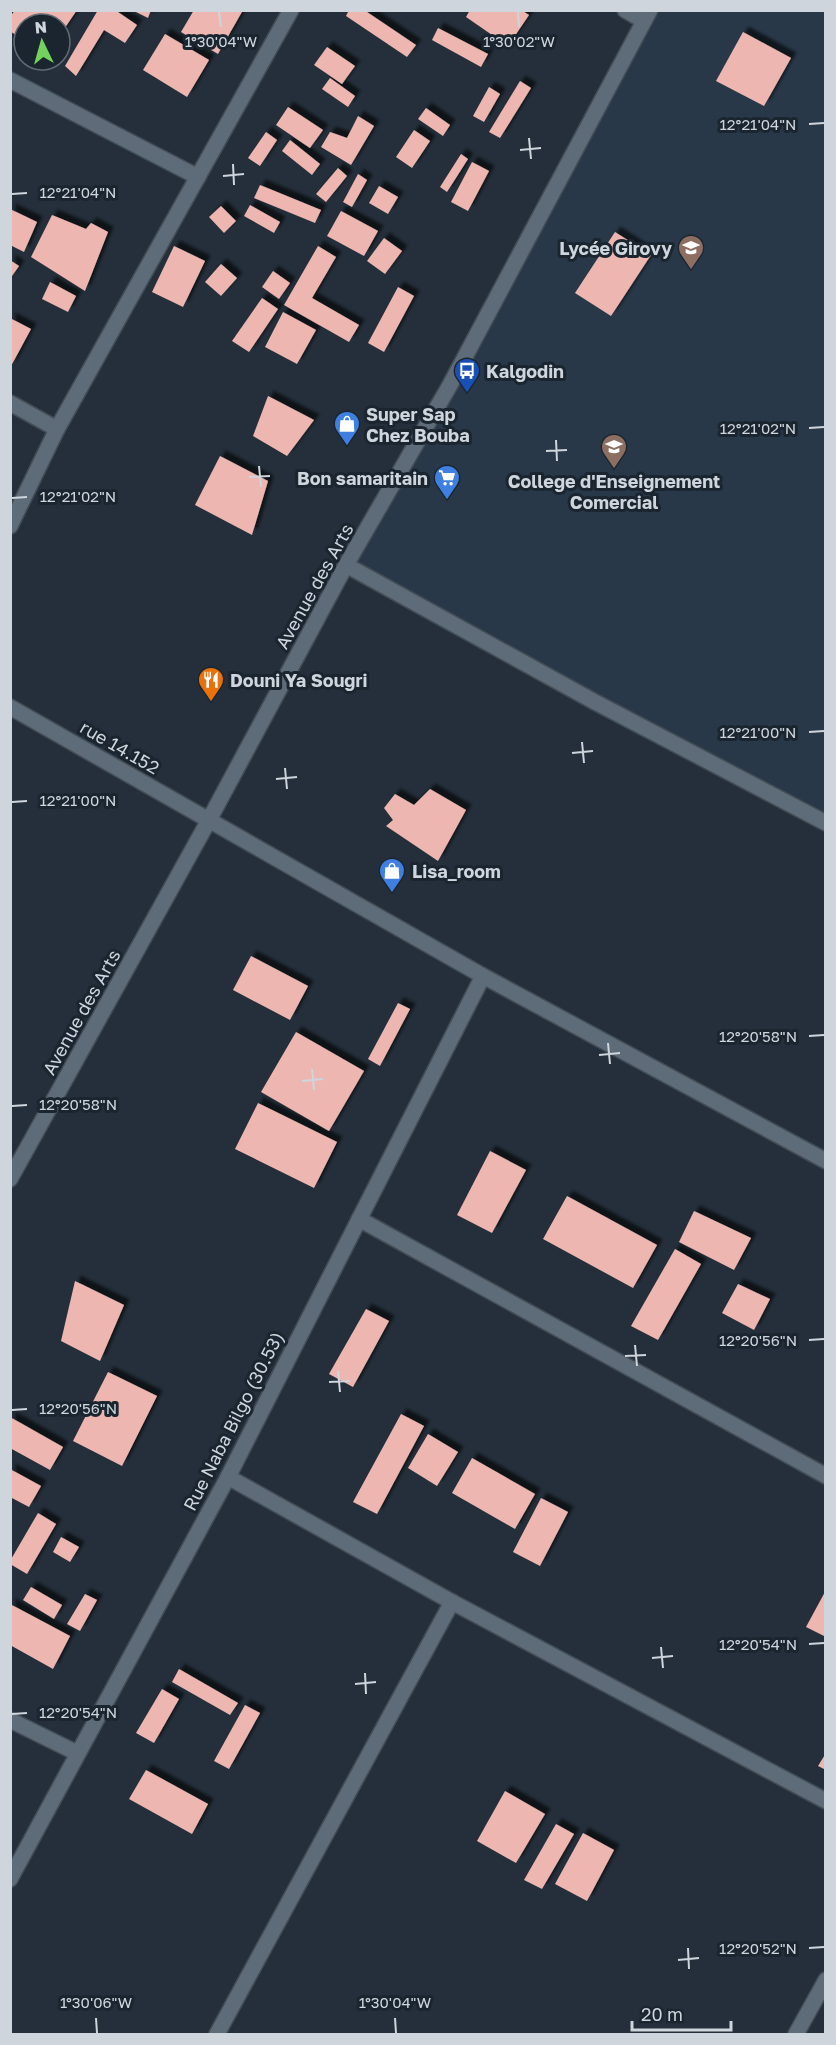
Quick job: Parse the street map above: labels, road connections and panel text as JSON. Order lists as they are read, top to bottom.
{
  "streets": {
    "street": ["Avenue des Arts", "rue 14.152", "Rue Naba Bilgo (30.53)"]
  },
  "crossings": [
    ["Avenue des Arts", "rue 14.152"],
    ["rue 14.152", "Rue Naba Bilgo (30.53)"]
  ],
  "places": {
    "school or university": ["Lycée Girovy", "College d'Enseignement Comercial"],
    "bus stop": ["Kalgodin"],
    "shop": ["Super Sap Chez Bouba", "Lisa_room"],
    "supermarket": ["Bon samaritain"],
    "restaurant": ["Douni Ya Sougri"]
  },
  "scale_bar": "20 m",
  "north": "top",
  "coordinates": [
    "1°30'04\"W",
    "1°30'02\"W",
    "12°21'04\"N",
    "12°21'02\"N",
    "12°21'00\"N",
    "12°20'58\"N",
    "12°20'56\"N",
    "12°20'54\"N",
    "12°20'52\"N",
    "1°30'06\"W"
  ]
}
